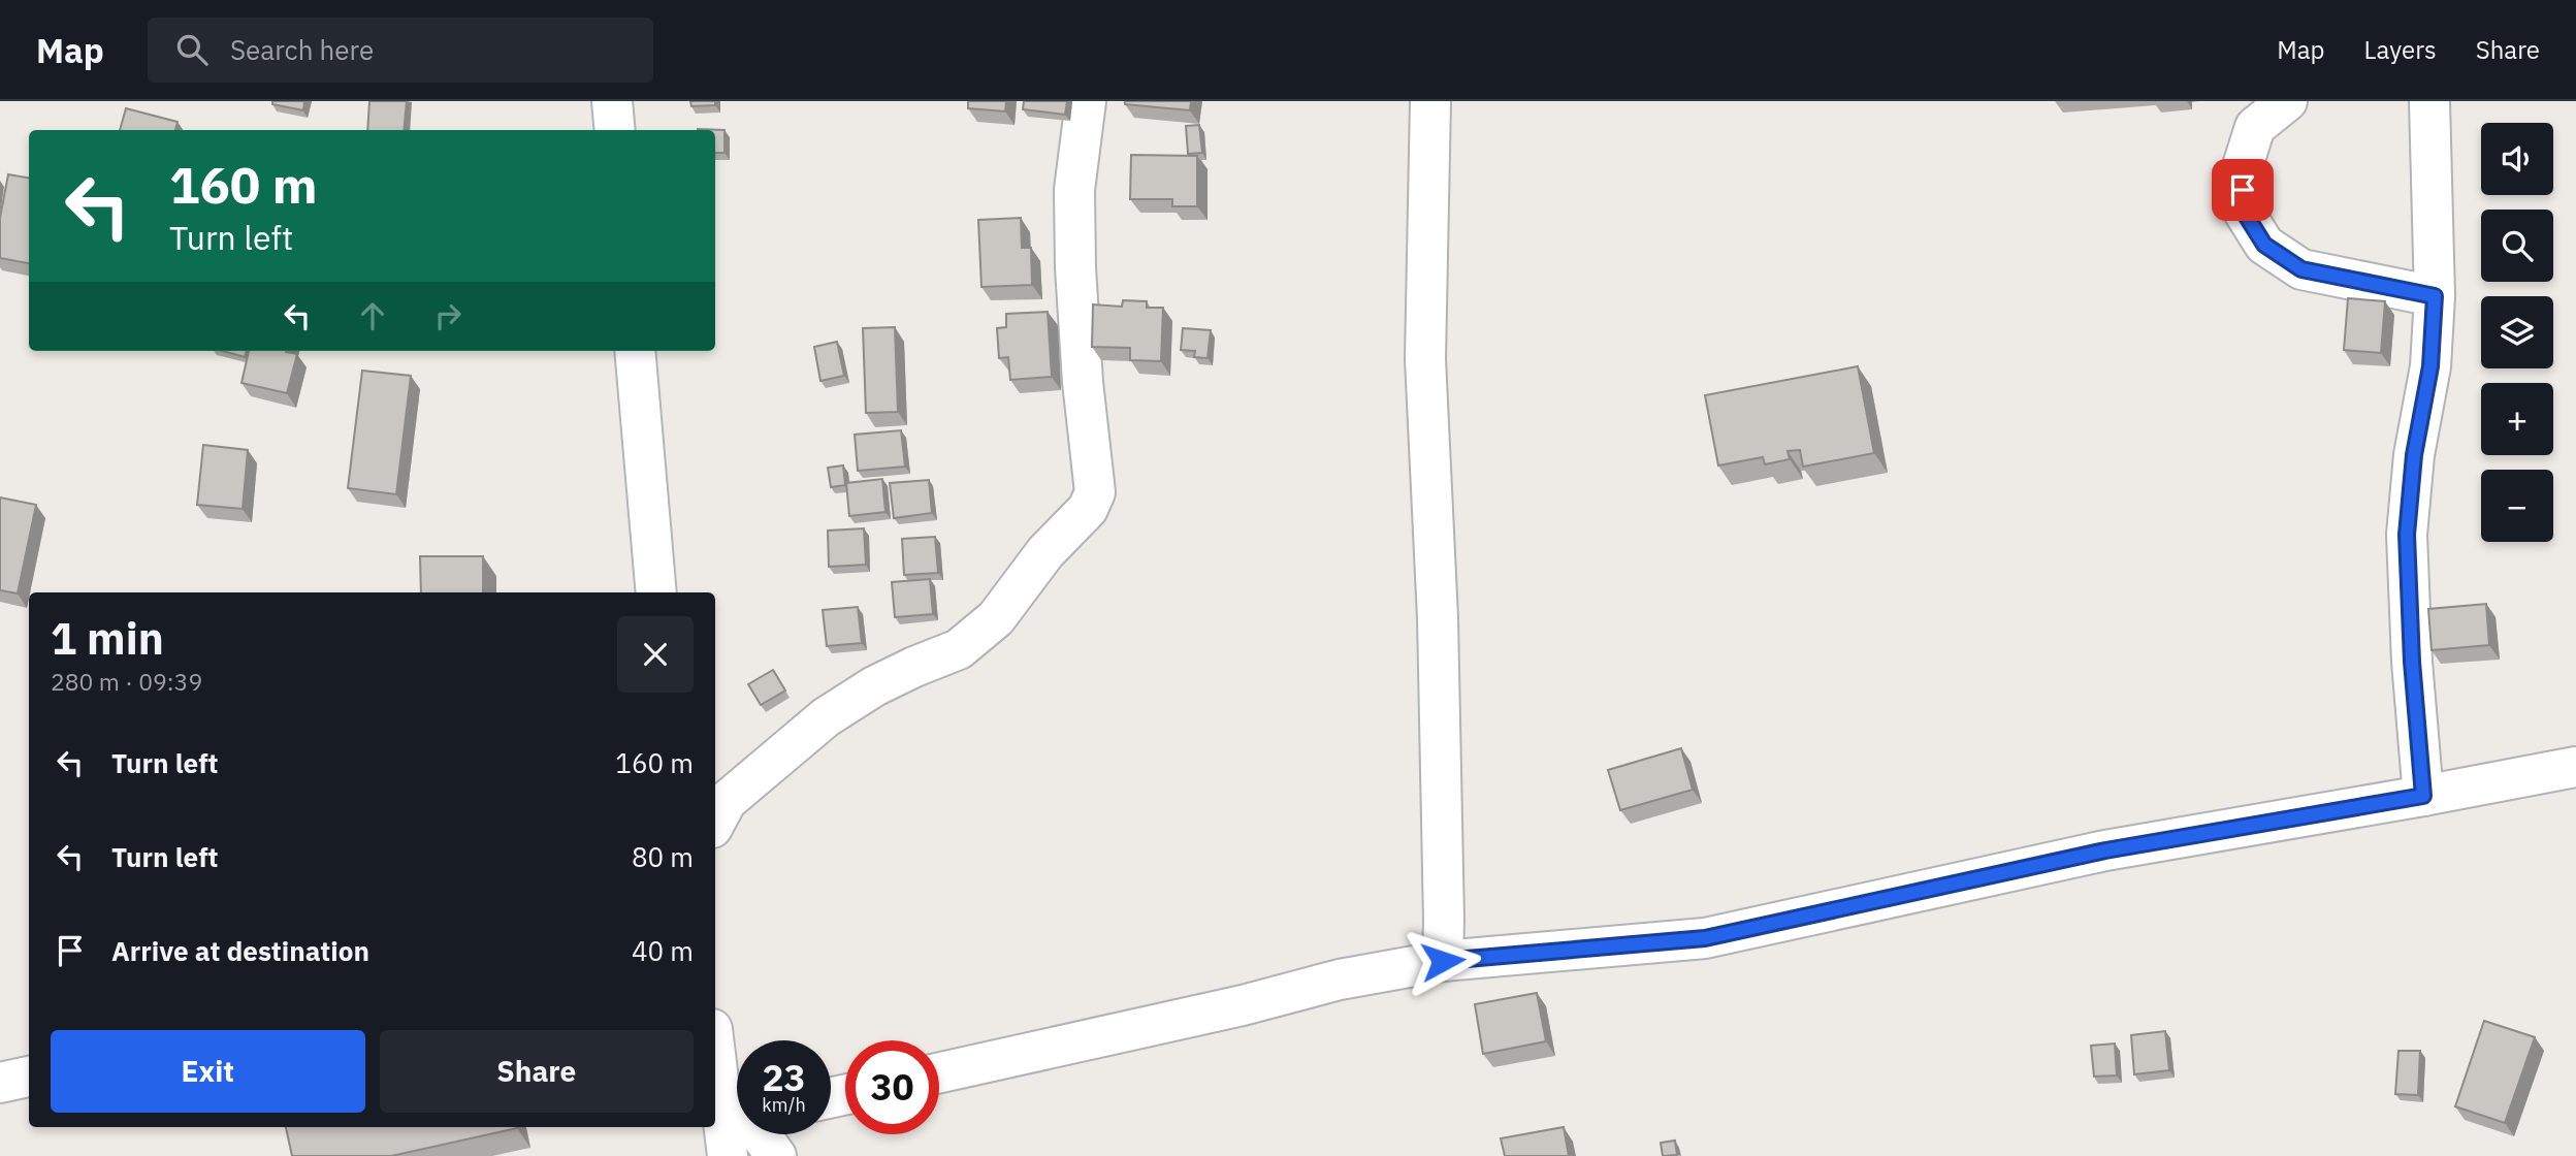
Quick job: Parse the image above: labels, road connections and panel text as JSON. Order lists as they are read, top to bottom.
{
  "page": {
    "header": "Map",
    "search": "Search here",
    "nav": ["Map", "Layers", "Share"],
    "map_buttons": ["+", "−"],
    "turn": ["160 m", "Turn left"],
    "heading": ["1 min", "280 m · 09:39"],
    "list": [
      {
        "name": "Turn left",
        "value": "160 m"
      },
      {
        "name": "Turn left",
        "value": "80 m"
      },
      {
        "name": "Arrive at destination",
        "value": "40 m"
      }
    ],
    "buttons": ["Exit", "Share"],
    "speed": "23 km/h",
    "limit": "30"
  }
}
